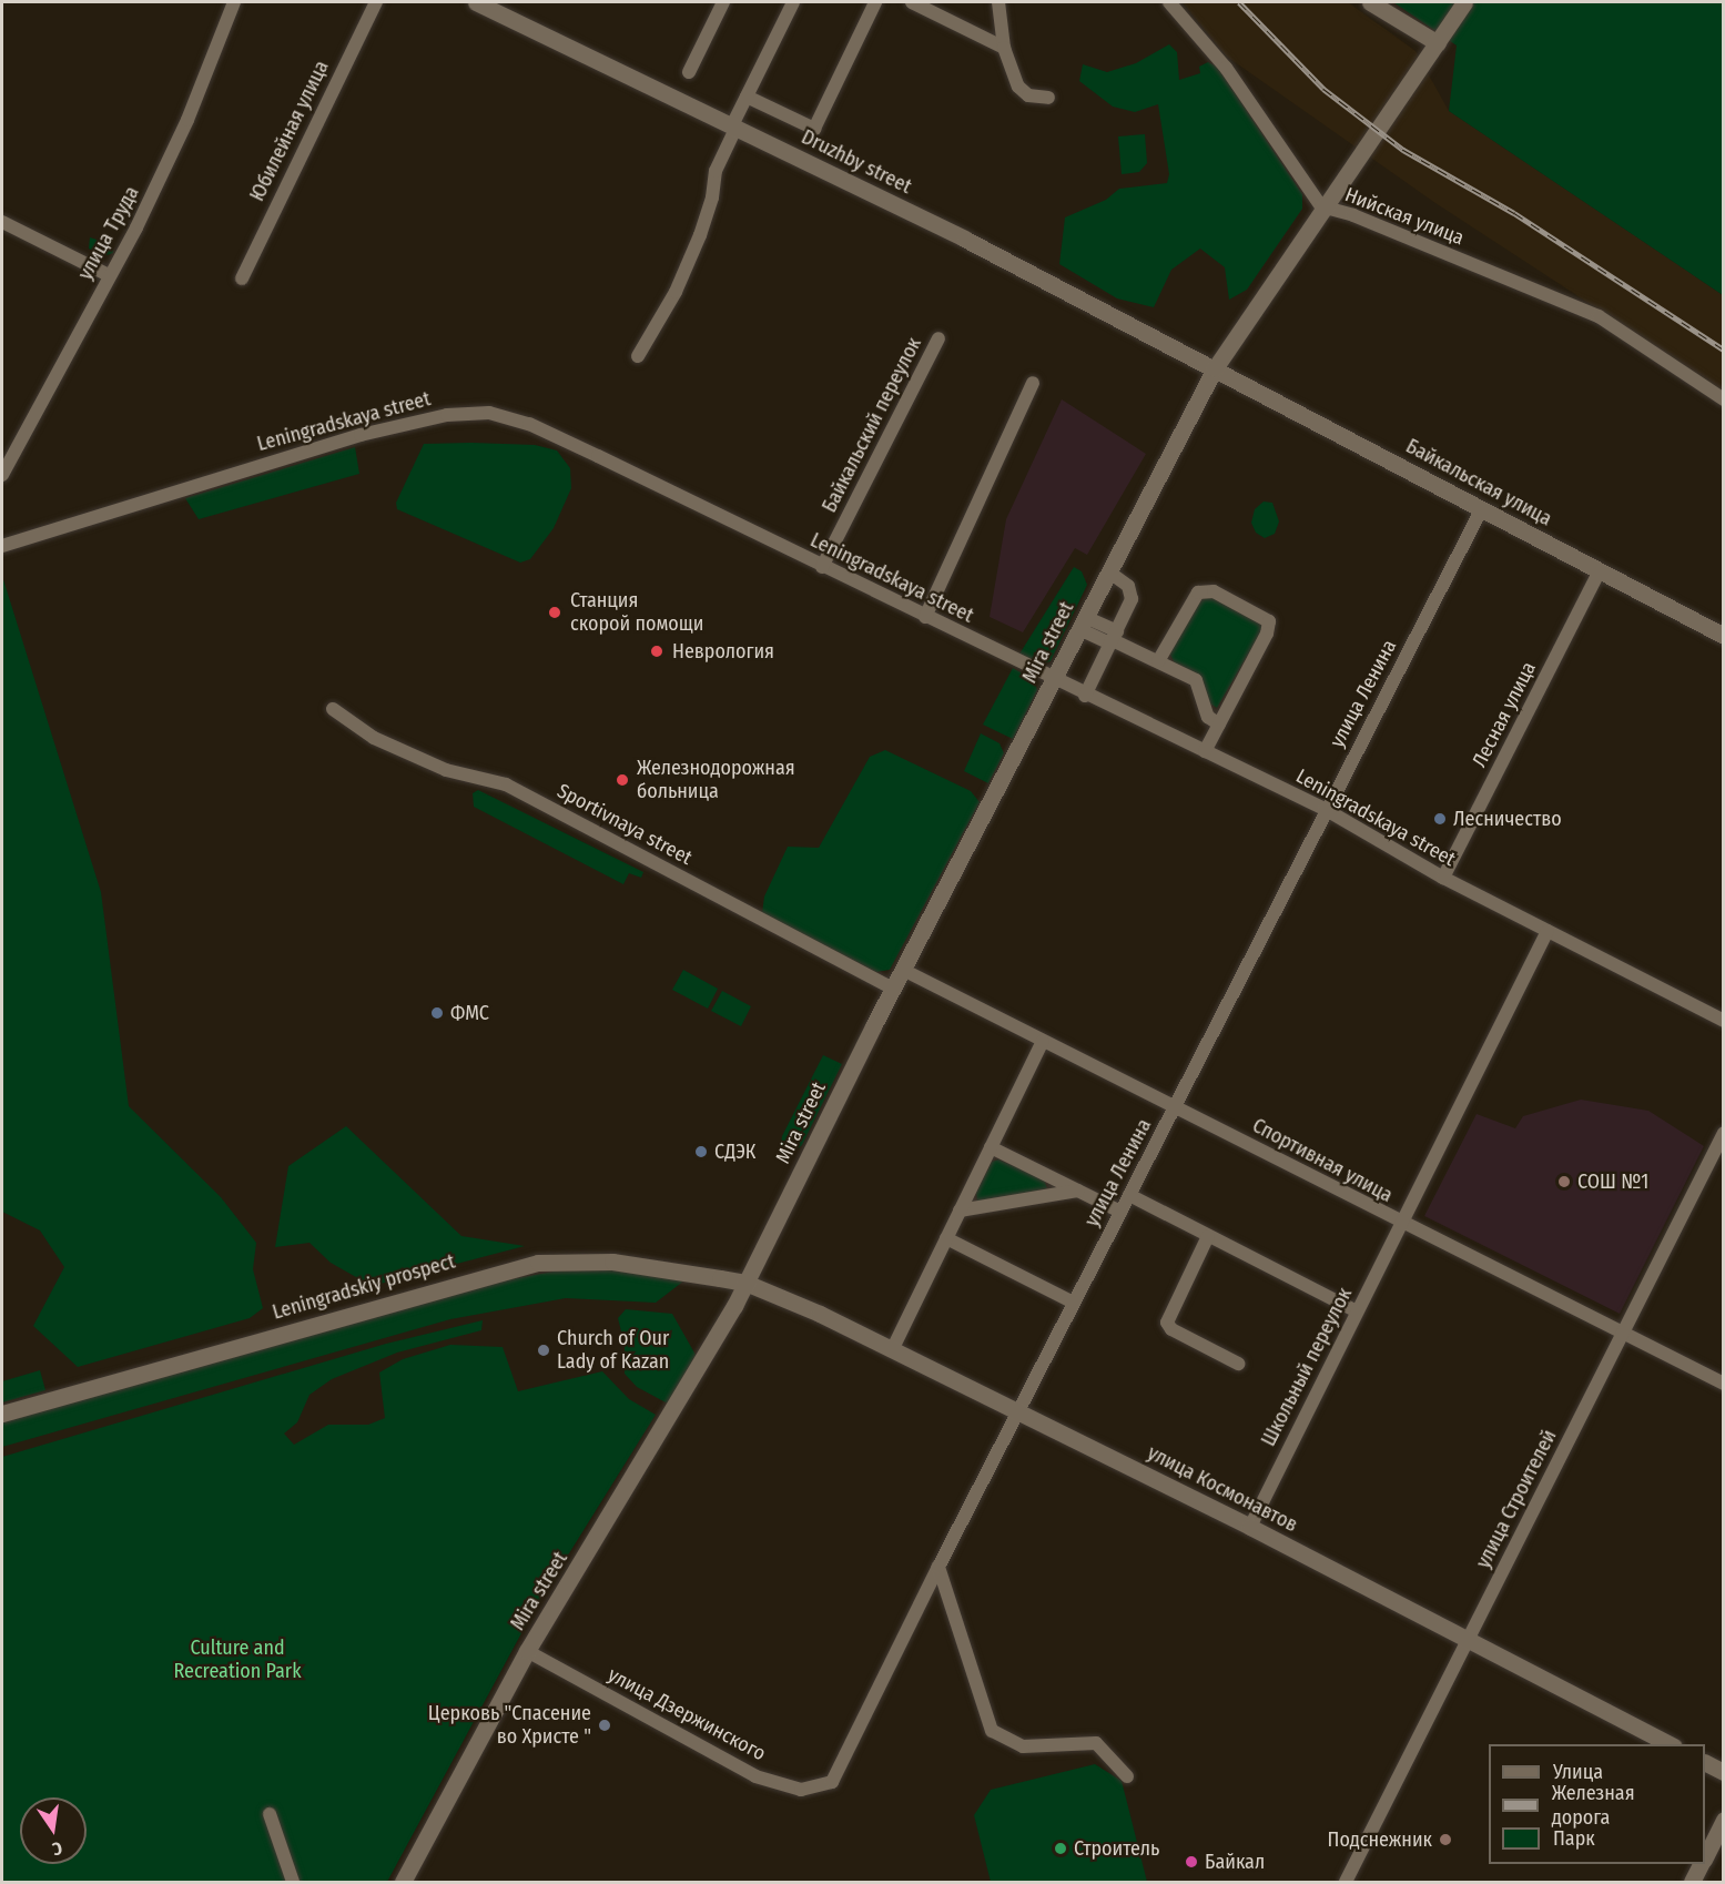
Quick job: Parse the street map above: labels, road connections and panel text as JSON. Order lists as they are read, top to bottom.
{
  "streets": {
    "street": [
      "Юбилейная улица",
      "Druzhby street",
      "Нийская улица",
      "улица Труда",
      "Leningradskaya street",
      "Байкальский переулок",
      "Байкальская улица",
      "Mira street",
      "улица Ленина",
      "Лесная улица",
      "Sportivnaya street",
      "Спортивная улица",
      "Leningradskiy prospect",
      "Школьный переулок",
      "улица Космонавтов",
      "улица Строителей",
      "улица Дзержинского"
    ]
  },
  "crossings": [
    ["Druzhby street", "Байкальская улица"],
    ["Druzhby street", "Mira street"],
    ["Нийская улица", "Mira street"],
    ["Leningradskaya street", "Байкальский переулок"],
    ["Leningradskaya street", "Mira street"],
    ["Leningradskaya street", "улица Ленина"],
    ["Leningradskaya street", "Лесная улица"],
    ["Leningradskaya street", "Школьный переулок"],
    ["Байкальская улица", "Mira street"],
    ["Байкальская улица", "улица Ленина"],
    ["Байкальская улица", "Лесная улица"],
    ["Mira street", "Sportivnaya street"],
    ["Mira street", "Спортивная улица"],
    ["Mira street", "Leningradskiy prospect"],
    ["Mira street", "улица Космонавтов"],
    ["Mira street", "улица Дзержинского"],
    ["улица Ленина", "Спортивная улица"],
    ["улица Ленина", "улица Космонавтов"],
    ["улица Ленина", "улица Дзержинского"],
    ["Спортивная улица", "Школьный переулок"],
    ["Спортивная улица", "улица Строителей"],
    ["Leningradskiy prospect", "улица Космонавтов"],
    ["Школьный переулок", "улица Космонавтов"],
    ["улица Космонавтов", "улица Строителей"]
  ],
  "parks": ["Culture and Recreation Park"],
  "places": [
    "Станция скорой помощи",
    "Неврология",
    "Железнодорожная больница",
    "Лесничество",
    "ФМС",
    "СДЭК",
    "СОШ №1",
    "Church of Our Lady of Kazan",
    "Церковь \"Спасение во Христе \"",
    "Подснежник",
    "Строитель",
    "Байкал"
  ],
  "legend": ["Улица", "Железная дорога", "Парк"],
  "north": "bottom"
}
